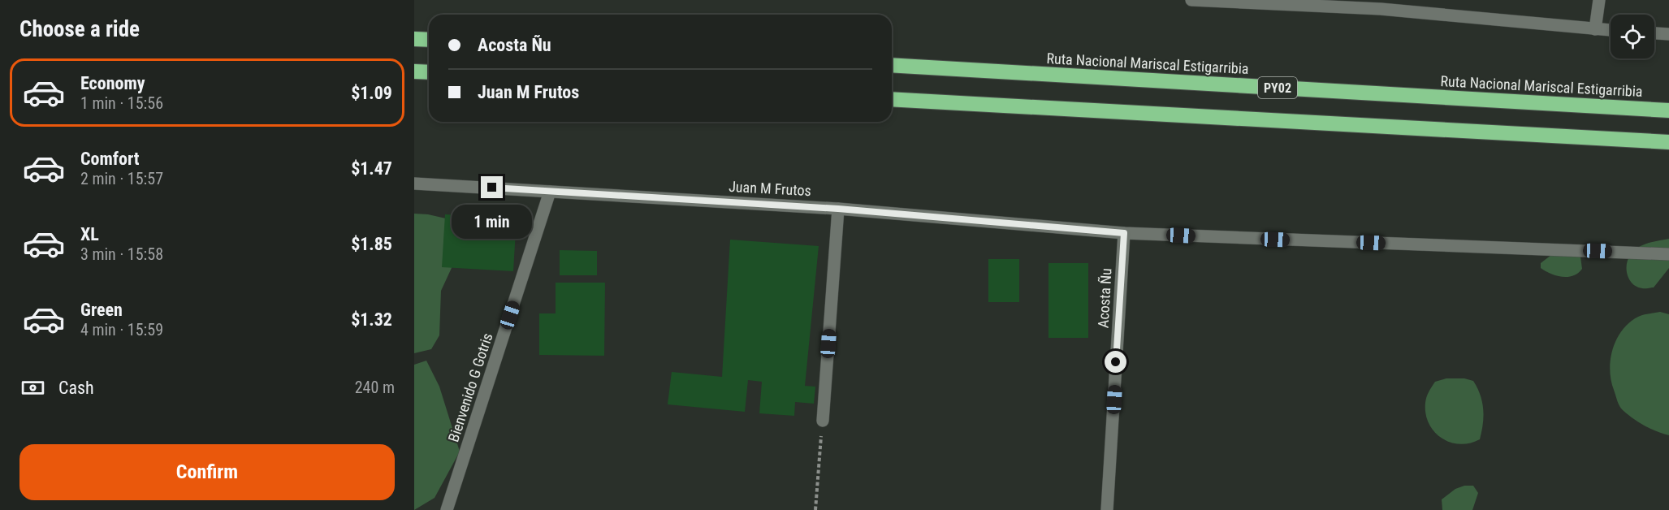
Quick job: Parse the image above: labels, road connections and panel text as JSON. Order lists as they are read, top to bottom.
{
  "streets": {
    "highway": ["Ruta Nacional Mariscal Estigarribia", "PY02"],
    "street": ["Juan M Frutos", "Acosta Ñu", "Bienvenido G Gotris"]
  },
  "crossings": [
    ["Juan M Frutos", "Acosta Ñu"],
    ["Juan M Frutos", "Bienvenido G Gotris"]
  ],
  "page": {
    "heading": "Choose a ride",
    "banner": ["Acosta Ñu", "Juan M Frutos"],
    "list": [
      {
        "name": "Economy",
        "note": "1 min · 15:56",
        "value": "$1.09"
      },
      {
        "name": "Comfort",
        "note": "2 min · 15:57",
        "value": "$1.47"
      },
      {
        "name": "XL",
        "note": "3 min · 15:58",
        "value": "$1.85"
      },
      {
        "name": "Green",
        "note": "4 min · 15:59",
        "value": "$1.32"
      }
    ],
    "bubble": "1 min",
    "pay": ["Cash", "240 m"],
    "buttons": "Confirm"
  }
}
